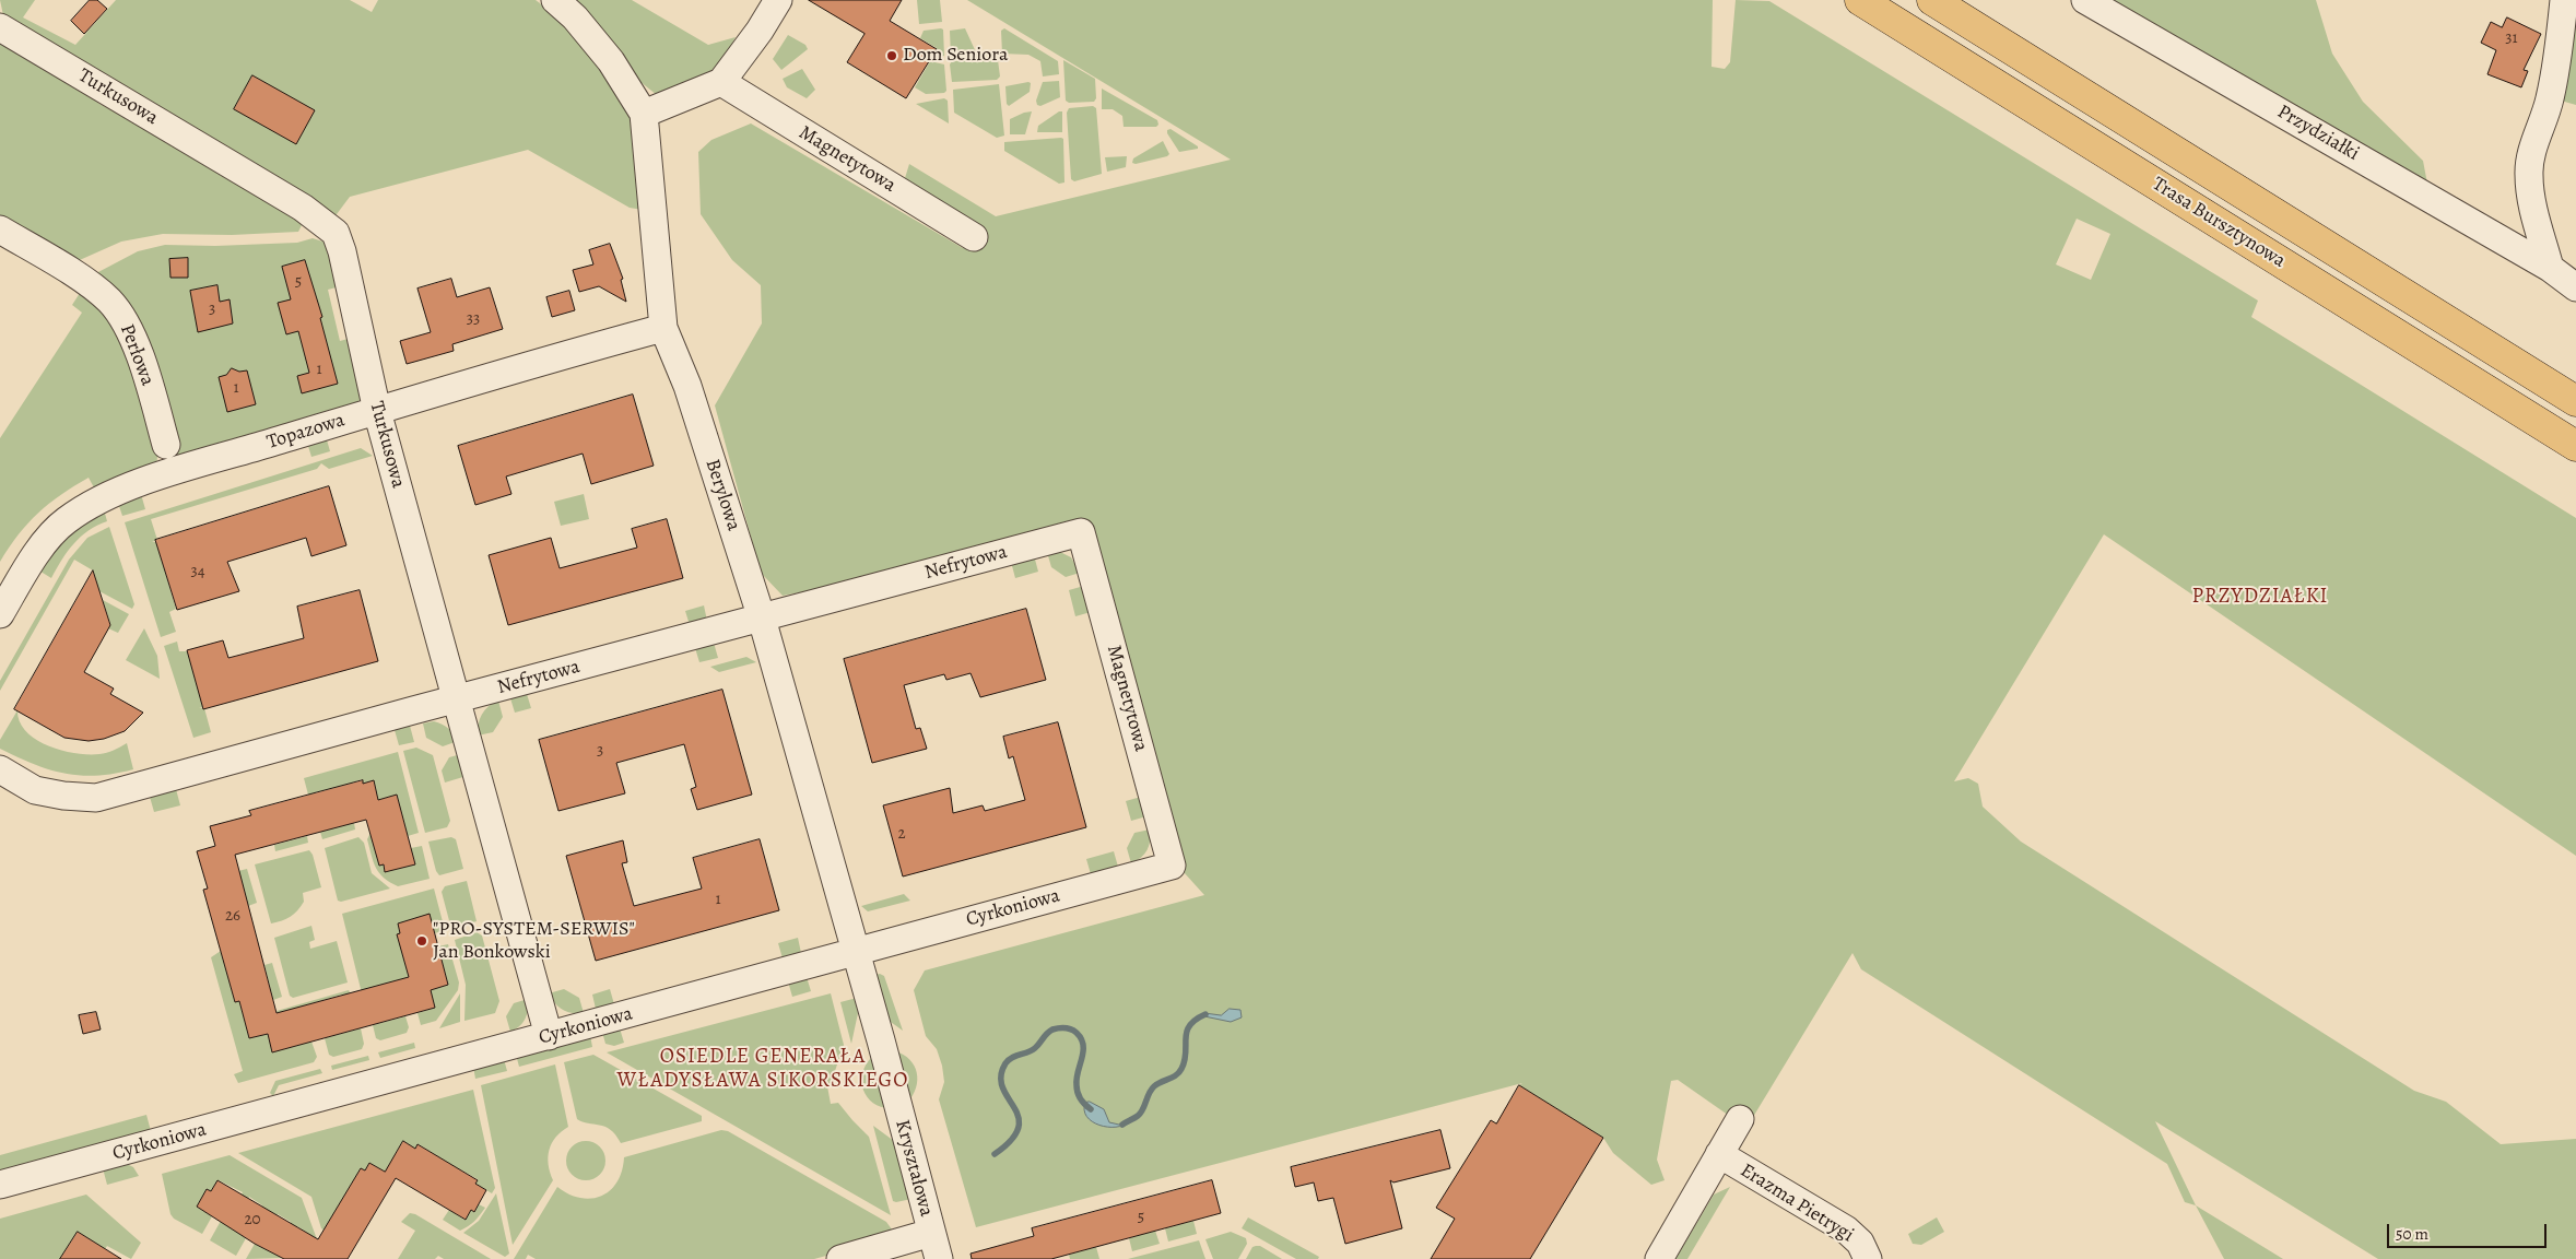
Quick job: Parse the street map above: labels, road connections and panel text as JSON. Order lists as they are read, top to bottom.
{
  "streets": {
    "main road": ["Trasa Bursztynowa"],
    "street": [
      "Turkusowa",
      "Przydziałki",
      "Magnetytowa",
      "Perłowa",
      "Topazowa",
      "Berylowa",
      "Nefrytowa",
      "Cyrkoniowa",
      "Kryształowa",
      "Erazma Pietrygi"
    ]
  },
  "crossings": [
    ["Turkusowa", "Topazowa"],
    ["Turkusowa", "Nefrytowa"],
    ["Turkusowa", "Cyrkoniowa"],
    ["Magnetytowa", "Nefrytowa"],
    ["Magnetytowa", "Cyrkoniowa"],
    ["Topazowa", "Berylowa"],
    ["Berylowa", "Nefrytowa"],
    ["Berylowa", "Cyrkoniowa"],
    ["Berylowa", "Kryształowa"],
    ["Cyrkoniowa", "Kryształowa"]
  ],
  "districts": ["PRZYDZIAŁKI", "OSIEDLE GENERAŁA WŁADYSŁAWA SIKORSKIEGO"],
  "places": ["Dom Seniora", "\"PRO-SYSTEM-SERWIS\" Jan Bonkowski"],
  "house_numbers": [
    "31",
    "5",
    "3",
    "33",
    "1",
    "1",
    "34",
    "3",
    "2",
    "1",
    "26",
    "5",
    "20"
  ],
  "scale_bar": "50 m"
}
